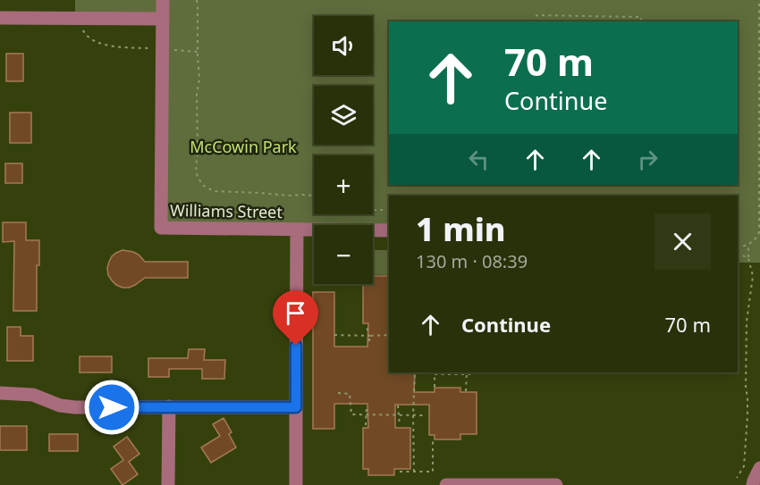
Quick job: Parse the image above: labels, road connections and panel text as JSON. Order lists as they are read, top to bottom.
{
  "streets": {
    "street": ["Williams Street"]
  },
  "parks": ["McCowin Park"],
  "page": {
    "map_buttons": ["+", "−"],
    "turn": ["70 m", "Continue"],
    "heading": ["1 min", "130 m · 08:39"],
    "list": [
      {
        "name": "Continue",
        "value": "70 m"
      }
    ]
  }
}
